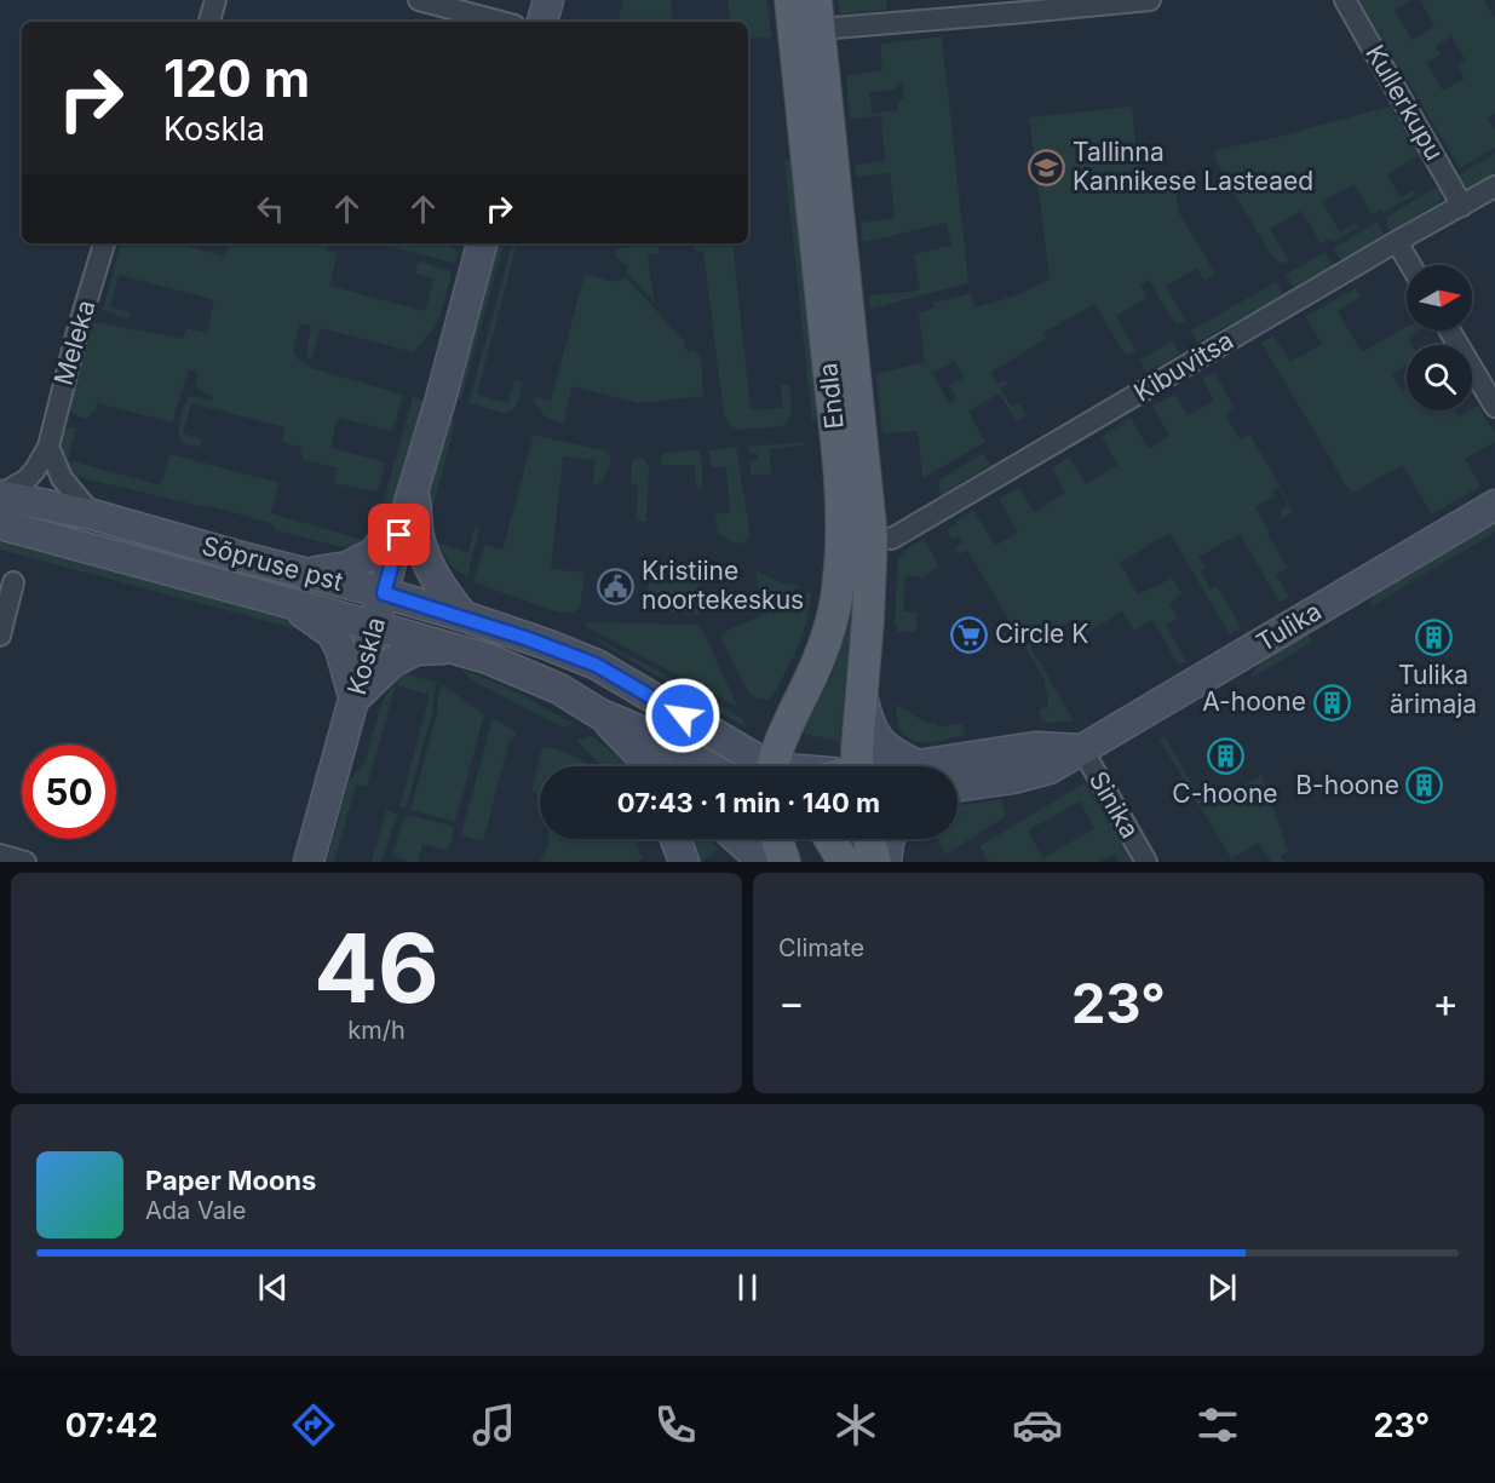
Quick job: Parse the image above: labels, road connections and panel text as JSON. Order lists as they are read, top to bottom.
{
  "streets": {
    "main road": [
      "Endla",
      "Sõpruse pst",
      "Tulika",
      "Koskla"
    ],
    "street": [
      "Kullerkupu",
      "Meleka",
      "Kibuvitsa",
      "Sinika"
    ]
  },
  "crossings": [
    ["Kullerkupu", "Kibuvitsa"],
    ["Meleka", "Sõpruse pst"],
    ["Kibuvitsa", "Endla"],
    ["Sõpruse pst", "Koskla"],
    ["Tulika", "Sinika"]
  ],
  "places": {
    "school or university": ["Tallinna Kannikese Lasteaed"],
    "public building": ["Kristiine noortekeskus"],
    "supermarket": ["Circle K"],
    "building": [
      "Tulika ärimaja",
      "A-hoone",
      "C-hoone",
      "B-hoone"
    ]
  },
  "north": "right",
  "page": {
    "turn": ["120 m", "Koskla"],
    "limit": "50",
    "trip": "07:43 · 1 min · 140 m",
    "tile": [
      ["46", "km/h"],
      "Climate"
    ],
    "heat": ["−", "23°", "+"],
    "song": ["Paper Moons", "Ada Vale"],
    "tabs": ["07:42", "23°"]
  }
}
